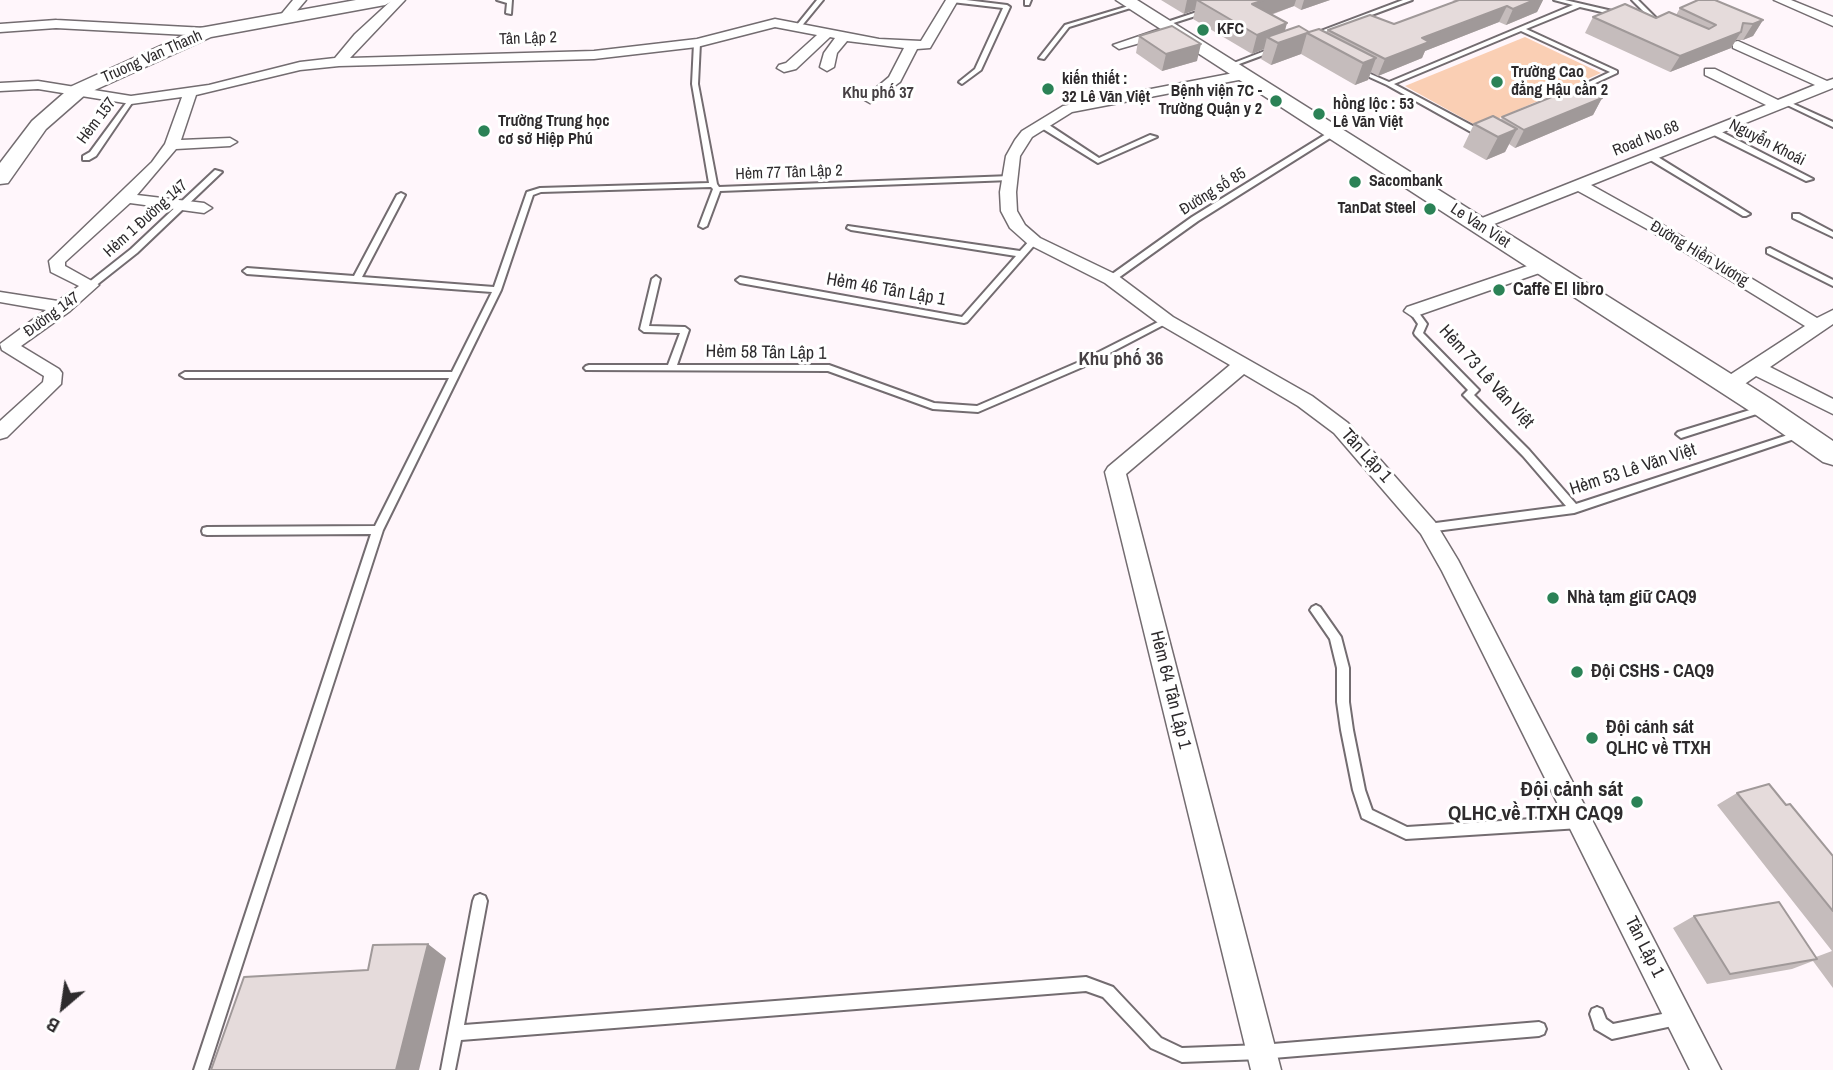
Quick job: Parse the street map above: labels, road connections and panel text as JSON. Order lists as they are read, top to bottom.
{
  "streets": {
    "main road": ["Truong Van Thanh", "Le Van Viet"],
    "street": [
      "Tân Lập 2",
      "Road No.68",
      "Đường Hiền Vương",
      "Đường 147",
      "Hẻm 73 Lê Văn Việt",
      "Tân Lập 1",
      "Hẻm 64 Tân Lập 1"
    ],
    "lane": [
      "Hẻm 157",
      "Nguyễn Khoái",
      "Hẻm 77 Tân Lập 2",
      "Đường số 85",
      "Hẻm 1 Đường 147",
      "Hẻm 46 Tân Lập 1",
      "Hẻm 58 Tân Lập 1",
      "Hẻm 53 Lê Văn Việt"
    ]
  },
  "crossings": [
    ["Tân Lập 2", "Truong Van Thanh"],
    ["Tân Lập 2", "Hẻm 157"],
    ["Tân Lập 2", "Hẻm 77 Tân Lập 2"],
    ["Tân Lập 2", "Đường 147"],
    ["Road No.68", "Nguyễn Khoái"],
    ["Road No.68", "Le Van Viet"],
    ["Road No.68", "Đường Hiền Vương"],
    ["Hẻm 77 Tân Lập 2", "Tân Lập 1"],
    ["Đường số 85", "Le Van Viet"],
    ["Đường số 85", "Tân Lập 1"],
    ["Hẻm 1 Đường 147", "Đường 147"],
    ["Le Van Viet", "Hẻm 73 Lê Văn Việt"],
    ["Le Van Viet", "Tân Lập 1"],
    ["Le Van Viet", "Hẻm 53 Lê Văn Việt"],
    ["Hẻm 46 Tân Lập 1", "Tân Lập 1"],
    ["Hẻm 58 Tân Lập 1", "Tân Lập 1"],
    ["Hẻm 73 Lê Văn Việt", "Hẻm 53 Lê Văn Việt"],
    ["Tân Lập 1", "Hẻm 53 Lê Văn Việt"],
    ["Tân Lập 1", "Hẻm 64 Tân Lập 1"]
  ],
  "districts": ["Khu phố 37", "Khu phố 36"],
  "places": [
    "KFC",
    "Trường Cao đẳng Hậu cần 2",
    "kiến thiết : 32 Lê Văn Việt",
    "Bệnh viện 7C - Trường Quận y 2",
    "hồng lộc : 53 Lê Văn Việt",
    "Trường Trung học cơ sở Hiệp Phú",
    "Sacombank",
    "TanDat Steel",
    "Caffe El libro",
    "Nhà tạm giữ CAQ9",
    "Đội CSHS - CAQ9",
    "Đội cảnh sát QLHC về TTXH",
    "Đội cảnh sát QLHC về TTXH CAQ9"
  ],
  "north": "bottom left"
}
